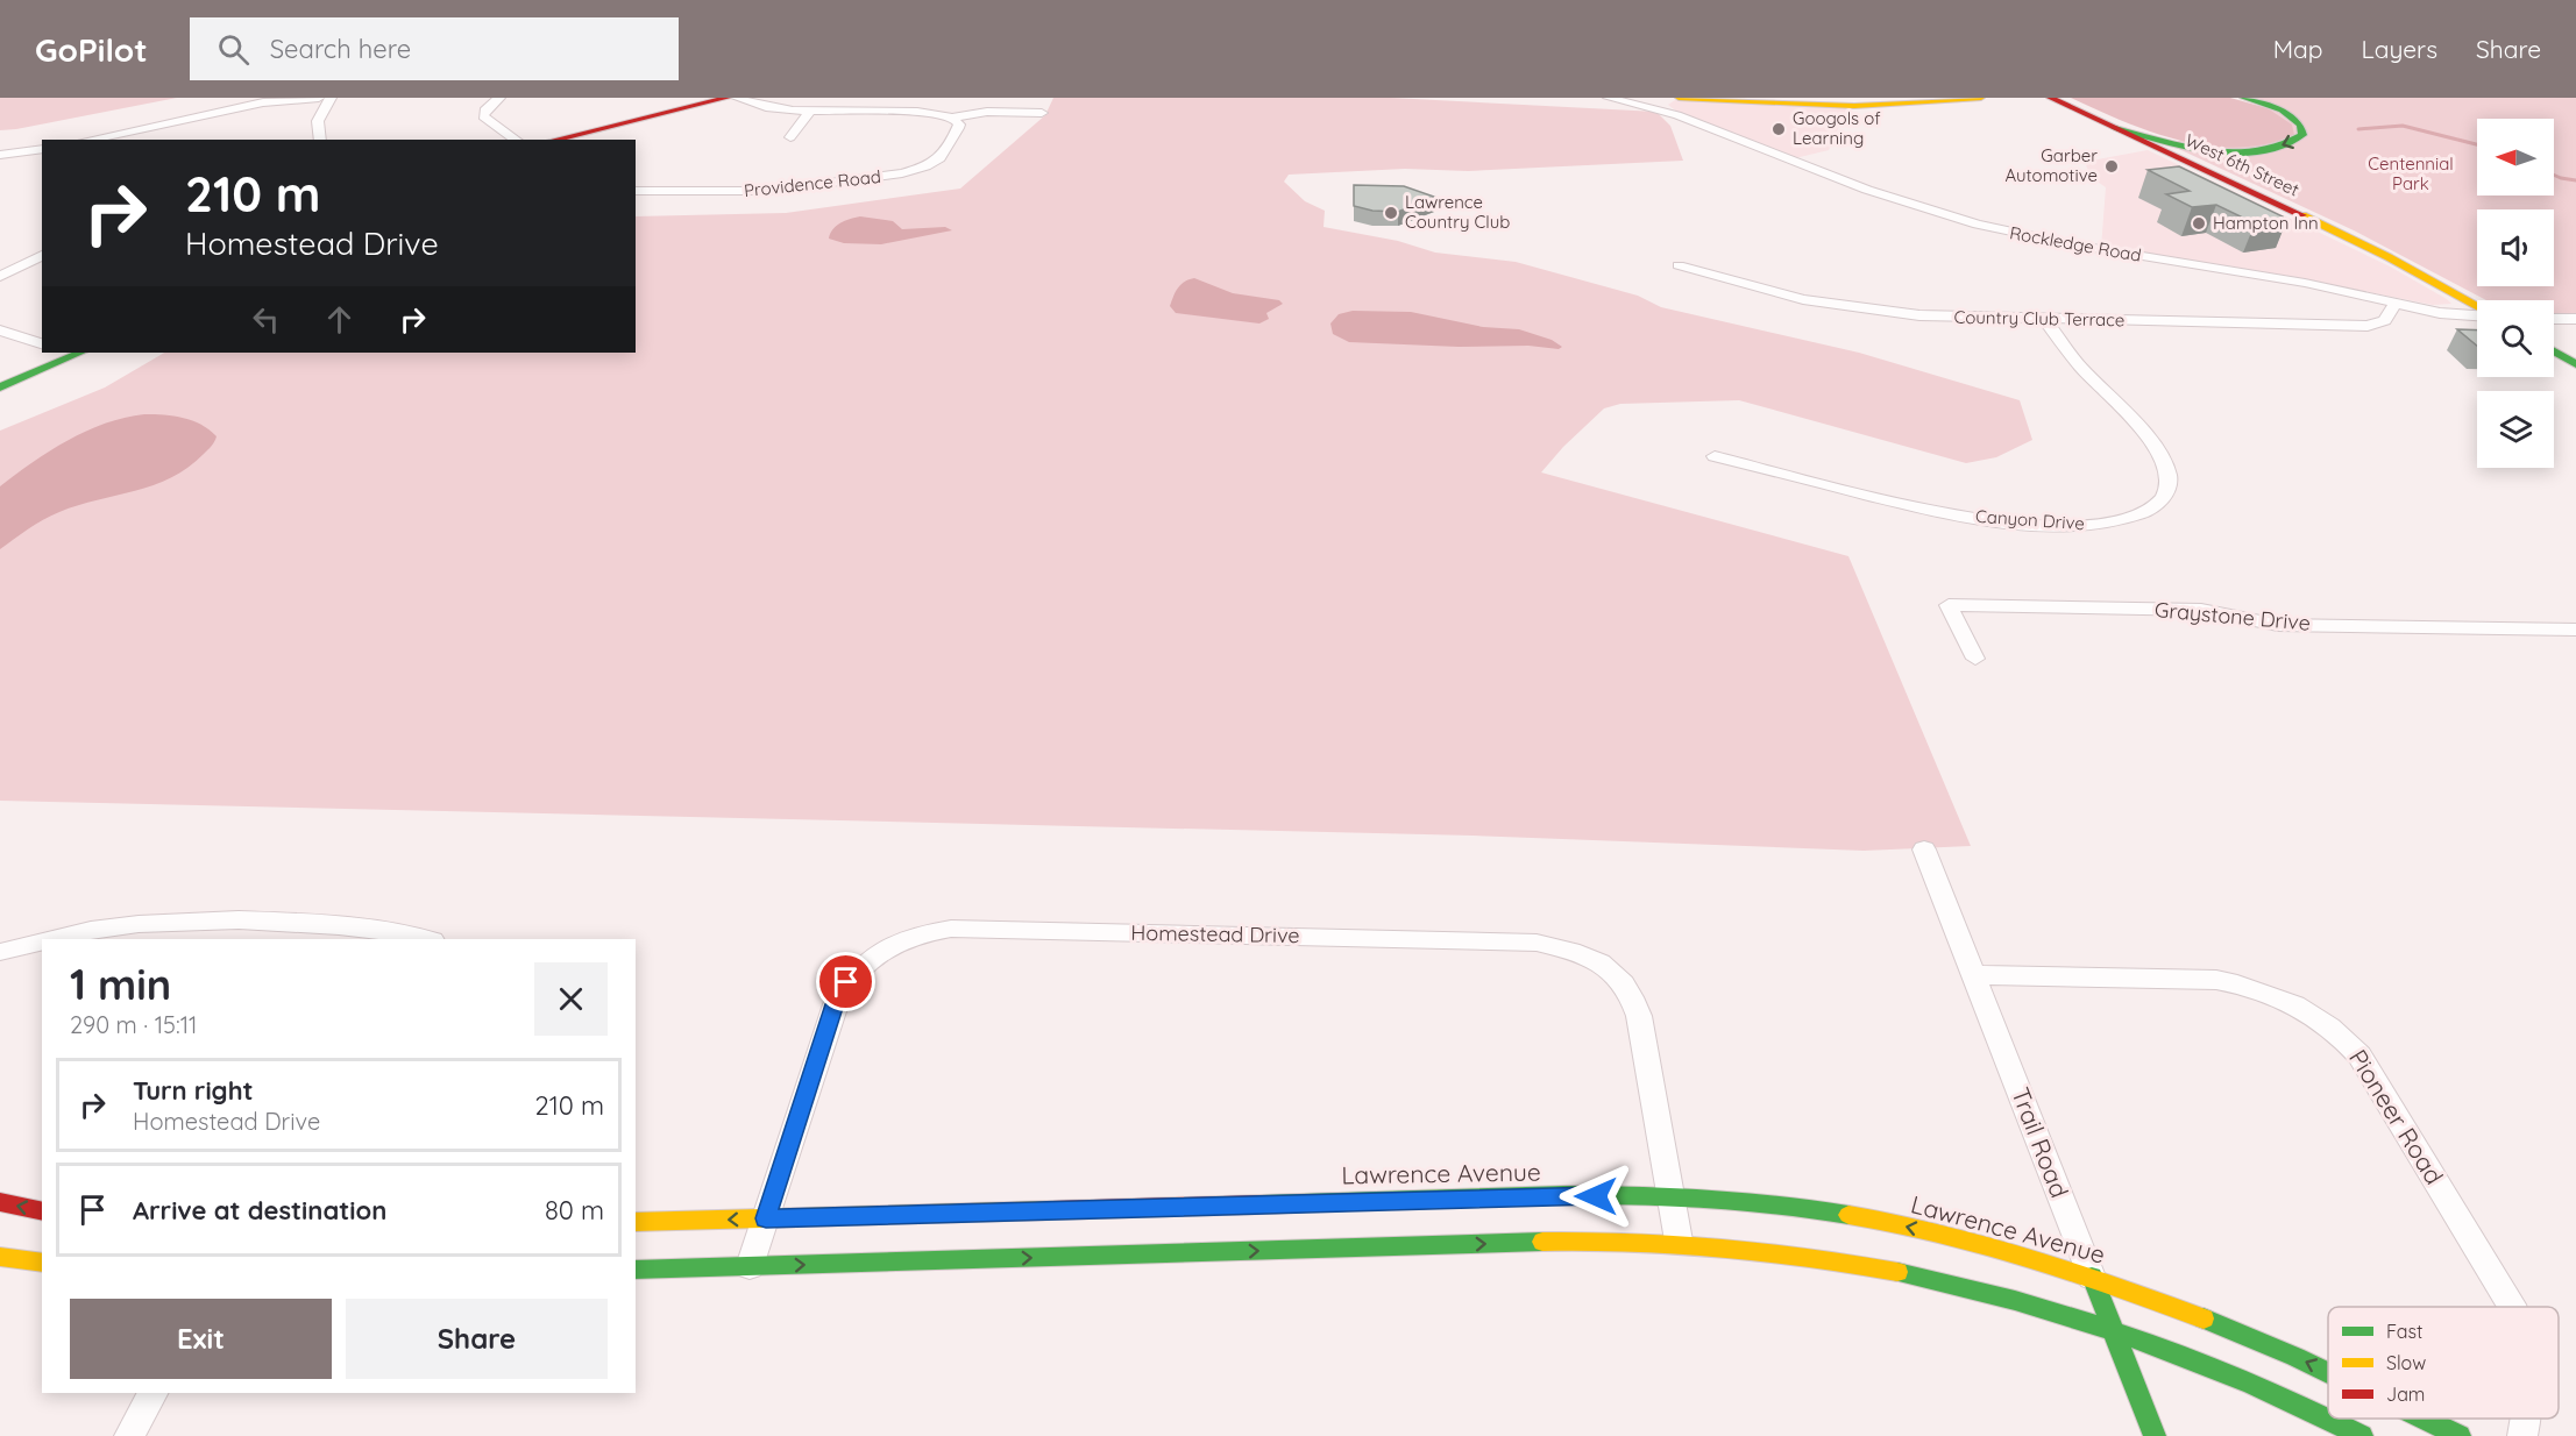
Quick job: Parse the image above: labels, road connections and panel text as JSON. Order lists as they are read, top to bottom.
{
  "streets": {
    "main road": ["West 6th Street", "Trail Road", "Lawrence Avenue"],
    "street": [
      "Providence Road",
      "Rockledge Road",
      "Country Club Terrace",
      "Canyon Drive",
      "Graystone Drive",
      "Homestead Drive",
      "Pioneer Road"
    ]
  },
  "crossings": [
    ["Rockledge Road", "Country Club Terrace"],
    ["Country Club Terrace", "Canyon Drive"],
    ["Homestead Drive", "Lawrence Avenue"],
    ["Pioneer Road", "Trail Road"],
    ["Trail Road", "Lawrence Avenue"]
  ],
  "parks": ["Centennial Park"],
  "places": [
    "Googols of Learning",
    "Garber Automotive",
    "Lawrence Country Club",
    "Hampton Inn"
  ],
  "legend": ["Fast", "Slow", "Jam"],
  "north": "left",
  "page": {
    "header": "GoPilot",
    "search": "Search here",
    "nav": ["Map", "Layers", "Share"],
    "turn": ["210 m", "Homestead Drive"],
    "heading": ["1 min", "290 m · 15:11"],
    "list": [
      {
        "name": "Turn right",
        "note": "Homestead Drive",
        "value": "210 m"
      },
      {
        "name": "Arrive at destination",
        "value": "80 m"
      }
    ],
    "buttons": ["Exit", "Share"]
  }
}
